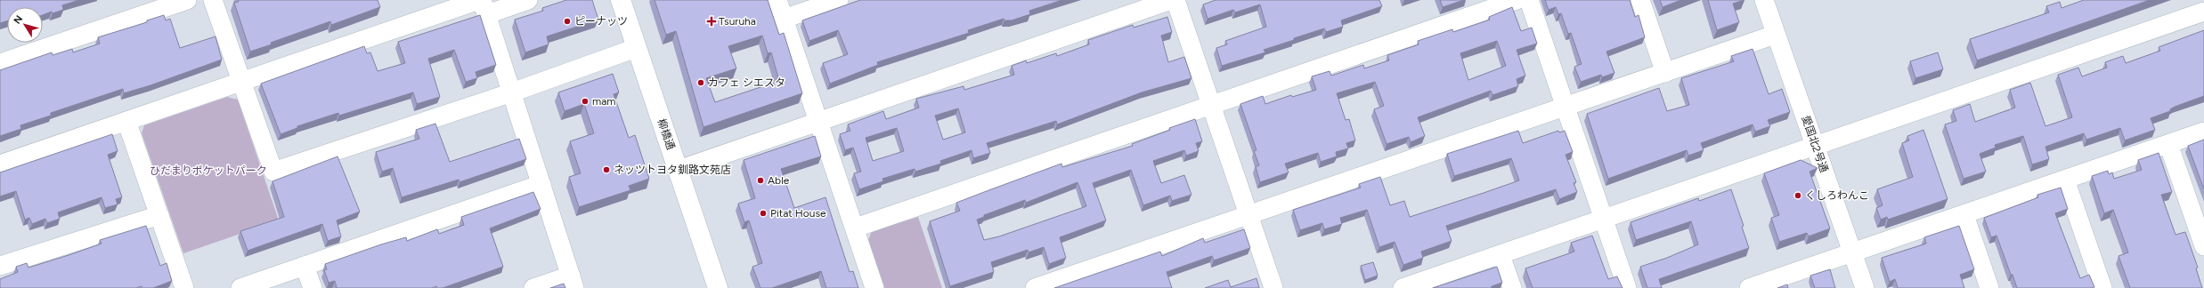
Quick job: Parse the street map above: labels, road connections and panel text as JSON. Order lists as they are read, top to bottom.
{
  "streets": {
    "street": ["柳橋通", "愛国北2号通"]
  },
  "parks": ["ひだまりポケットパーク"],
  "places": {
    "other": [
      "ピーナッツ",
      "カフェ シエスタ",
      "mam",
      "ネッツトヨタ釧路文苑店",
      "Able",
      "くしろわんこ",
      "Pitat House"
    ],
    "health": ["Tsuruha"]
  },
  "north": "top left"
}
